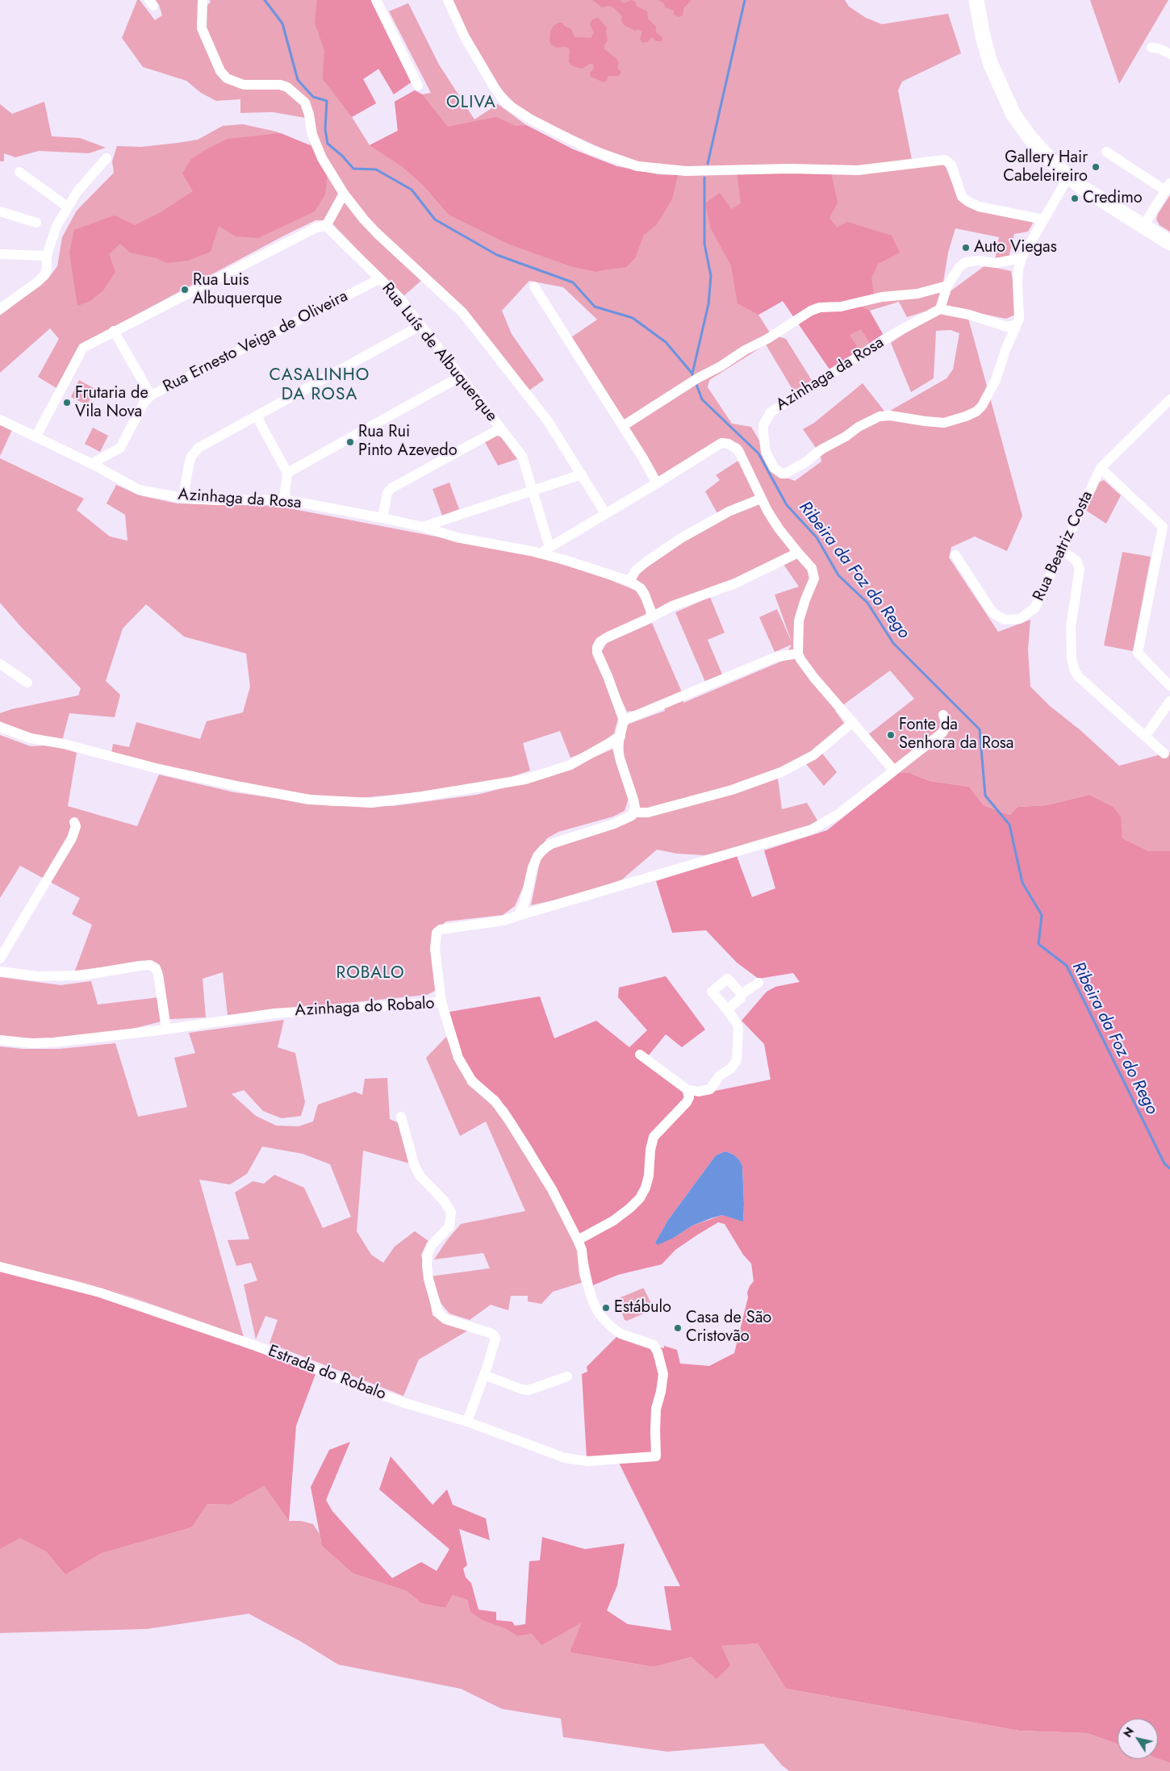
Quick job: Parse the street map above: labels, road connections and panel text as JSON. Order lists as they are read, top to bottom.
{
  "streets": {
    "street": [
      "Rua Ernesto Veiga de Oliveira",
      "Rua Luís de Albuquerque",
      "Azinhaga da Rosa",
      "Rua Beatriz Costa",
      "Azinhaga do Robalo",
      "Estrada do Robalo"
    ]
  },
  "crossings": [
    ["Rua Ernesto Veiga de Oliveira", "Rua Luís de Albuquerque"],
    ["Rua Ernesto Veiga de Oliveira", "Azinhaga da Rosa"],
    ["Azinhaga do Robalo", "Estrada do Robalo"]
  ],
  "districts": ["OLIVA", "CASALINHO DA ROSA", "ROBALO"],
  "water": ["Ribeira da Foz do Rego"],
  "places": [
    "Gallery Hair Cabeleireiro",
    "Credimo",
    "Auto Viegas",
    "Rua Luis Albuquerque",
    "Frutaria de Vila Nova",
    "Rua Rui Pinto Azevedo",
    "Fonte da Senhora da Rosa",
    "Estábulo",
    "Casa de São Cristovão"
  ],
  "north": "top left"
}
